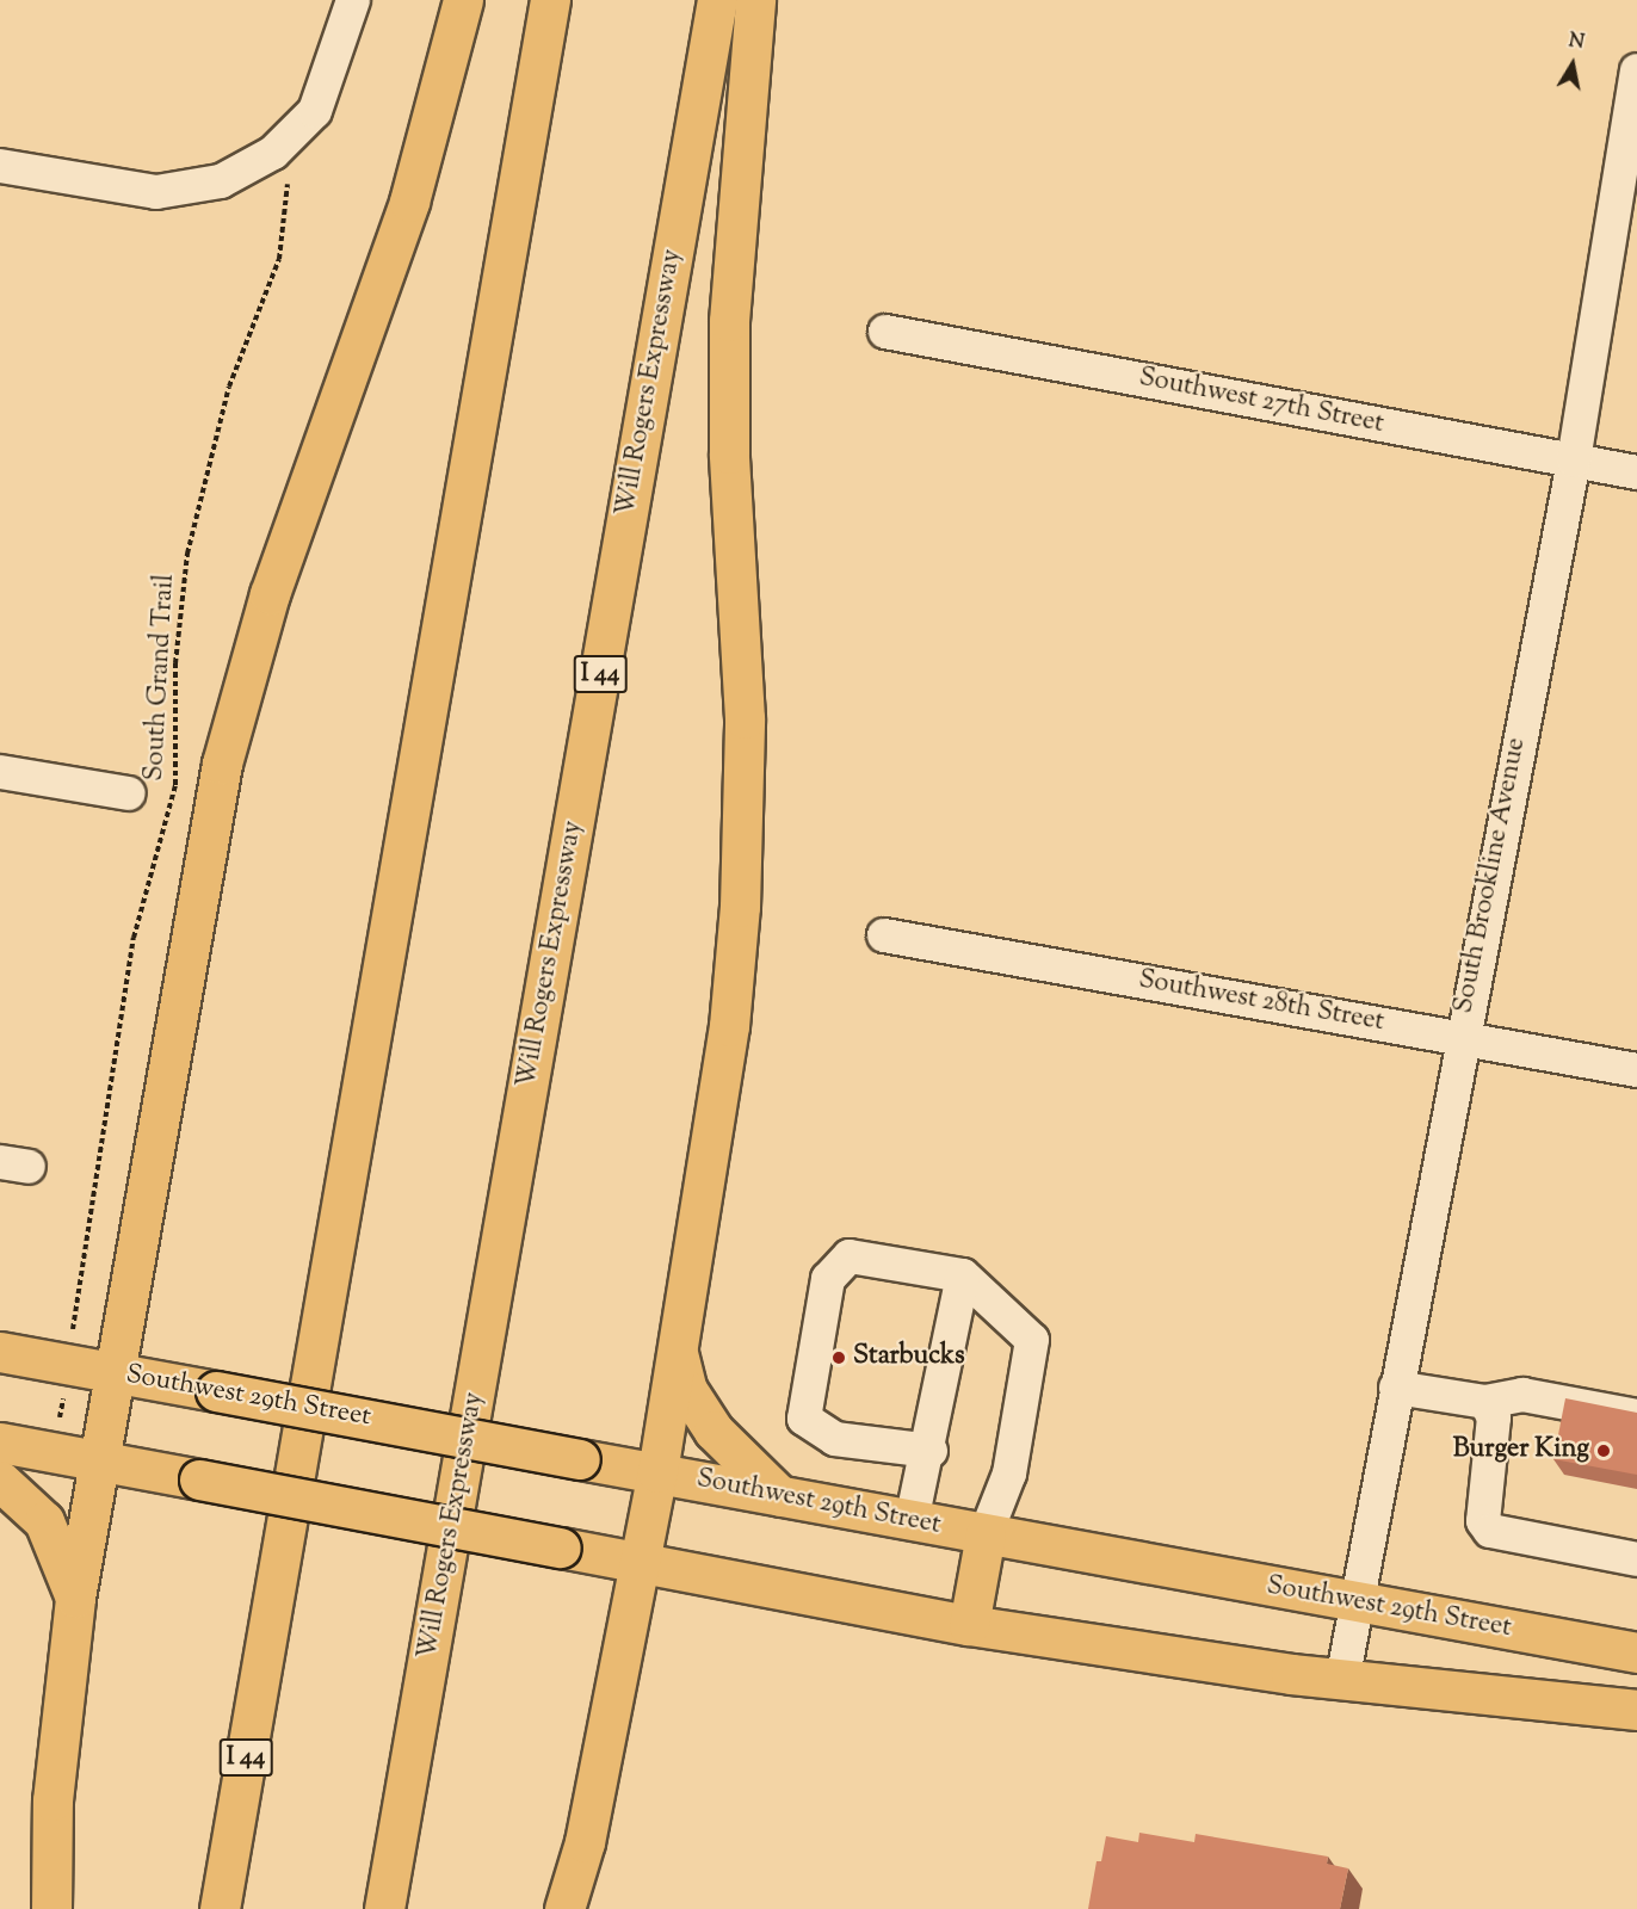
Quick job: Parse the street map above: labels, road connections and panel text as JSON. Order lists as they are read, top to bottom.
{
  "streets": {
    "main road": ["Will Rogers Expressway", "I 44", "Southwest 29th Street"],
    "street": ["Southwest 27th Street", "South Brookline Avenue", "Southwest 28th Street"],
    "path": ["South Grand Trail"]
  },
  "crossings": [
    ["Southwest 27th Street", "South Brookline Avenue"],
    ["South Brookline Avenue", "Southwest 28th Street"],
    ["South Brookline Avenue", "Southwest 29th Street"]
  ],
  "places": ["Starbucks", "Burger King"],
  "north": "top"
}
